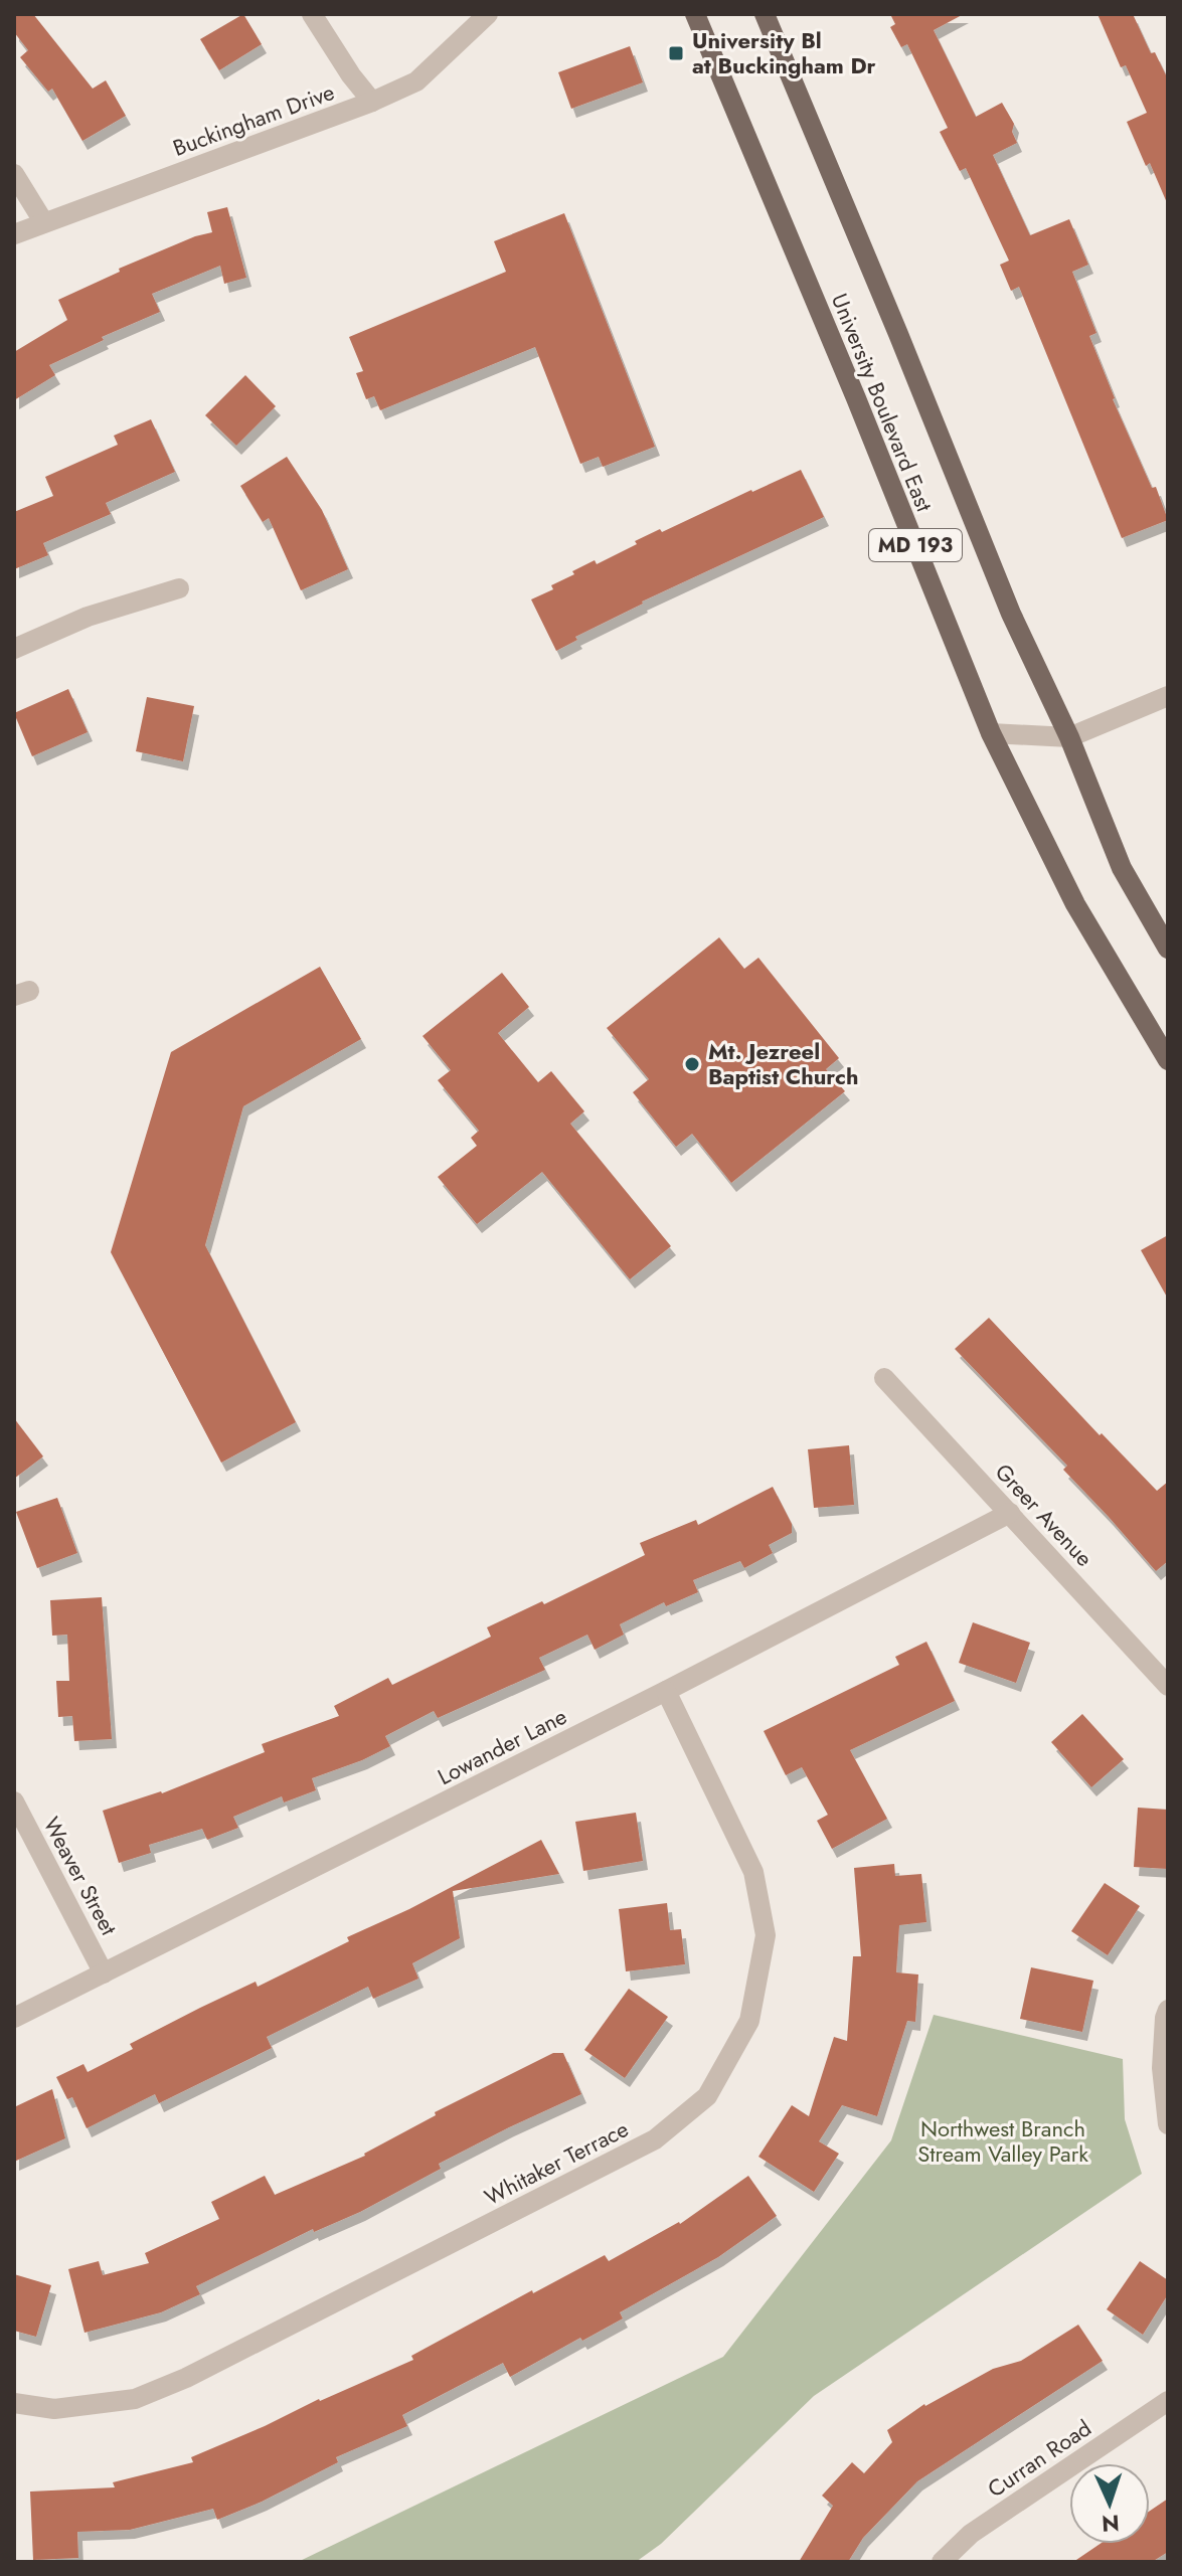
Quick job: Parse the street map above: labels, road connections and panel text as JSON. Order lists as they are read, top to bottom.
{
  "streets": {
    "main road": ["University Boulevard East", "MD 193"],
    "street": [
      "Buckingham Drive",
      "Greer Avenue",
      "Lowander Lane",
      "Weaver Street",
      "Whitaker Terrace",
      "Curran Road"
    ]
  },
  "crossings": [
    ["Greer Avenue", "Lowander Lane"],
    ["Lowander Lane", "Weaver Street"],
    ["Lowander Lane", "Whitaker Terrace"]
  ],
  "parks": ["Northwest Branch Stream Valley Park"],
  "places": {
    "transit": ["University Bl at Buckingham Dr"],
    "other": ["Mt. Jezreel Baptist Church"]
  },
  "north": "bottom"
}
